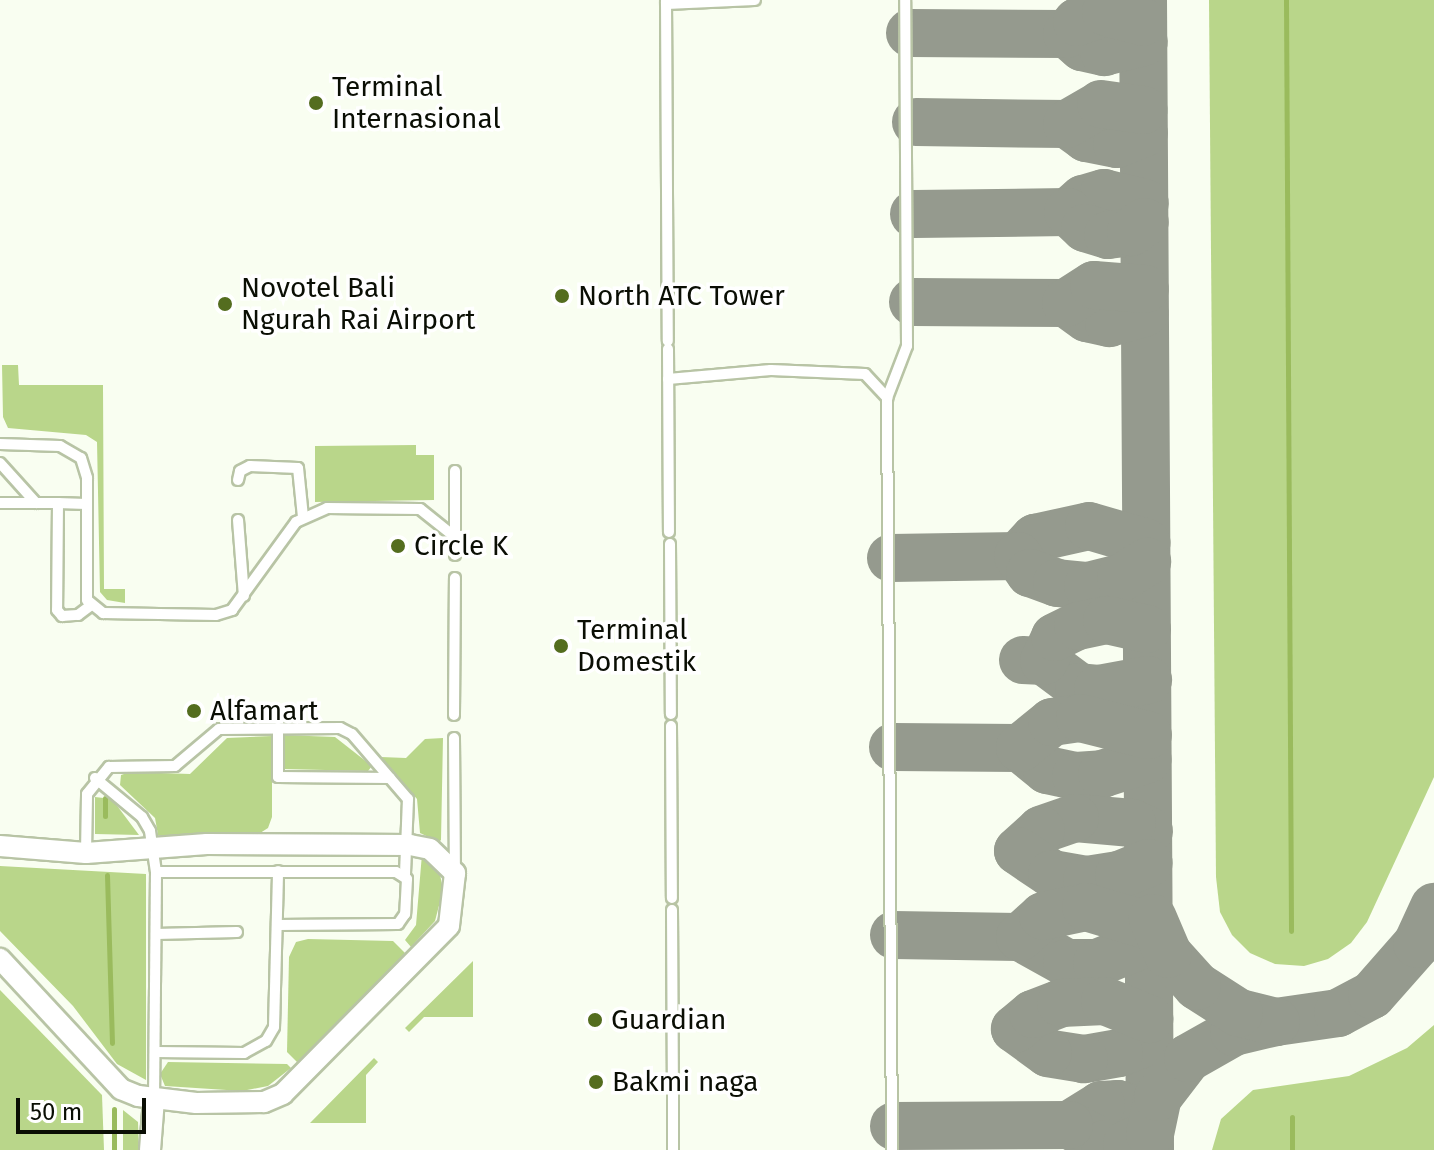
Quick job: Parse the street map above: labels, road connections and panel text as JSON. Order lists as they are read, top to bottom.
{
  "places": [
    "Terminal Internasional",
    "North ATC Tower",
    "Novotel Bali Ngurah Rai Airport",
    "Circle K",
    "Terminal Domestik",
    "Alfamart",
    "Guardian",
    "Bakmi naga"
  ],
  "scale_bar": "50 m"
}
